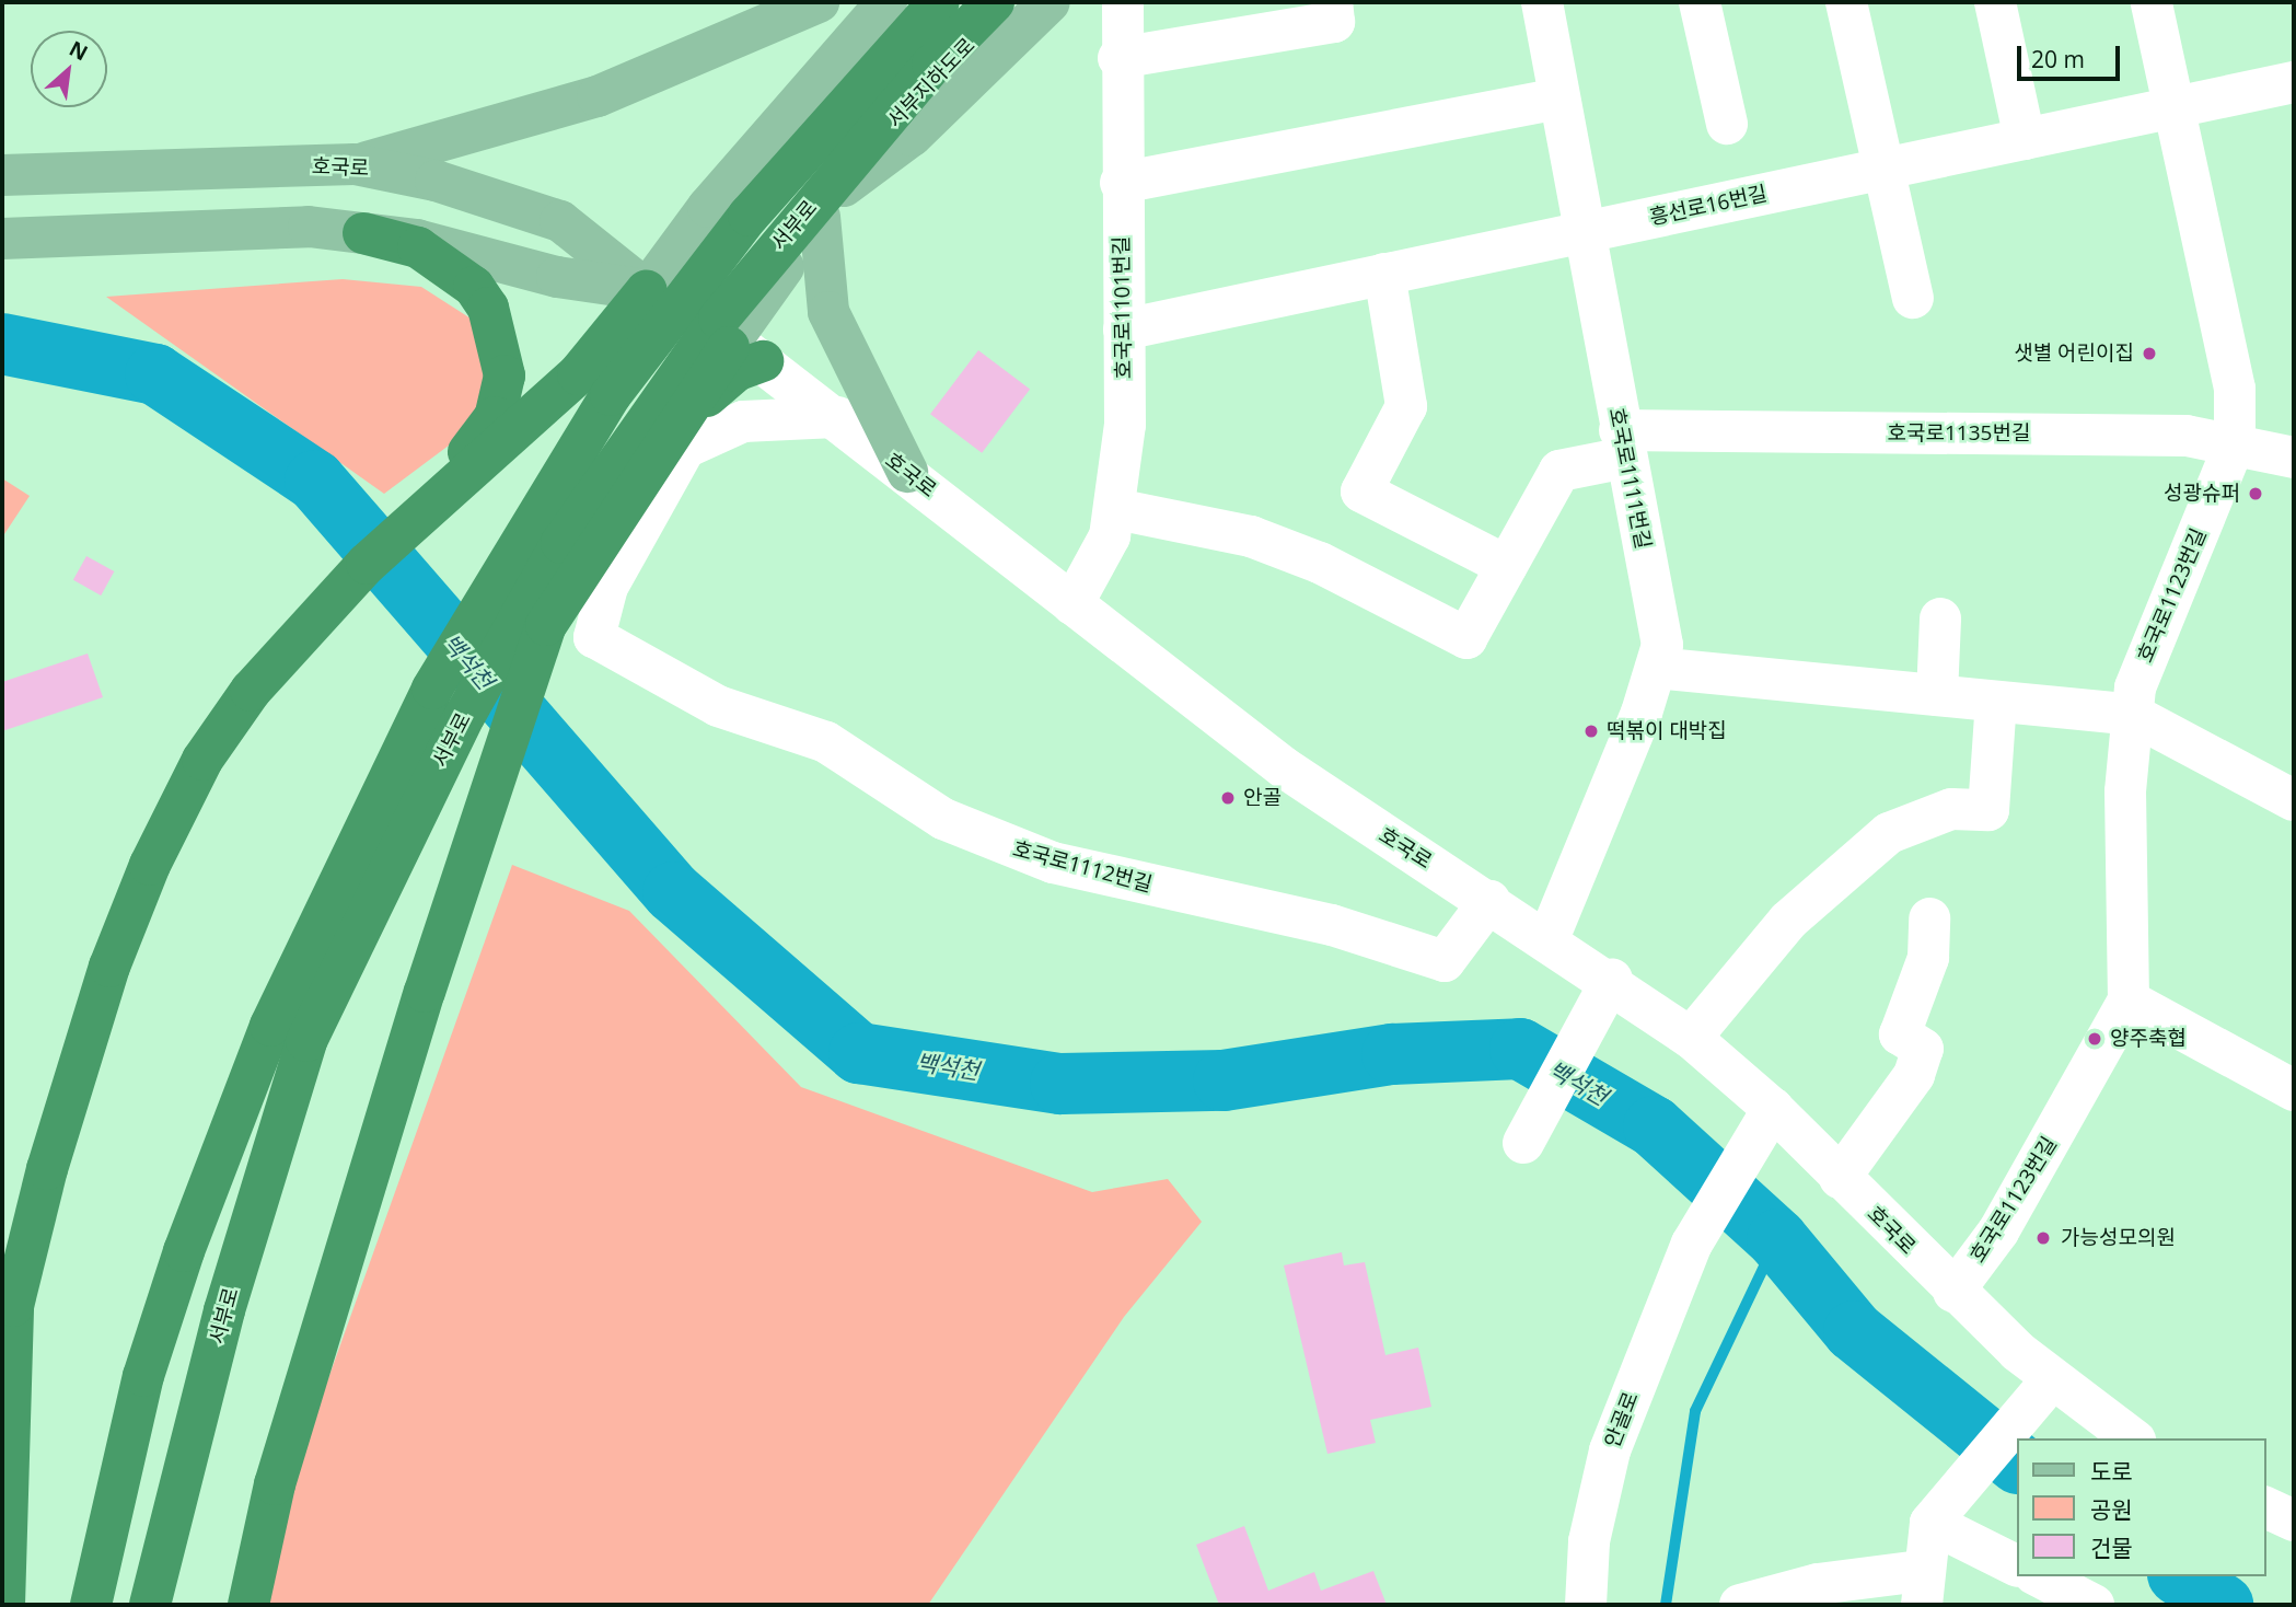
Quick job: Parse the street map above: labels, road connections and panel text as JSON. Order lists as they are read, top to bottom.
{
  "streets": {
    "highway": ["서부로"],
    "main road": ["서부지하도로", "호국로"],
    "street": [
      "흥선로16번길",
      "호국로1101번길",
      "호국로1135번길",
      "호국로1111번길",
      "호국로1123번길",
      "호국로1112번길",
      "안골로"
    ]
  },
  "crossings": [
    ["서부지하도로", "서부로"],
    ["호국로", "서부로"],
    ["호국로", "호국로1101번길"],
    ["호국로", "호국로1111번길"],
    ["호국로", "호국로1123번길"],
    ["호국로", "호국로1112번길"],
    ["호국로", "안골로"],
    ["흥선로16번길", "호국로1101번길"],
    ["흥선로16번길", "호국로1111번길"],
    ["흥선로16번길", "호국로1123번길"],
    ["호국로1101번길", "호국로1135번길"],
    ["호국로1135번길", "호국로1111번길"],
    ["호국로1135번길", "호국로1123번길"]
  ],
  "water": ["백석천"],
  "places": [
    "샛별 어린이집",
    "성광슈퍼",
    "떡볶이 대박집",
    "안골",
    "양주축협",
    "가능성모의원"
  ],
  "legend": ["도로", "공원", "건물"],
  "scale_bar": "20 m",
  "north": "top right"
}
